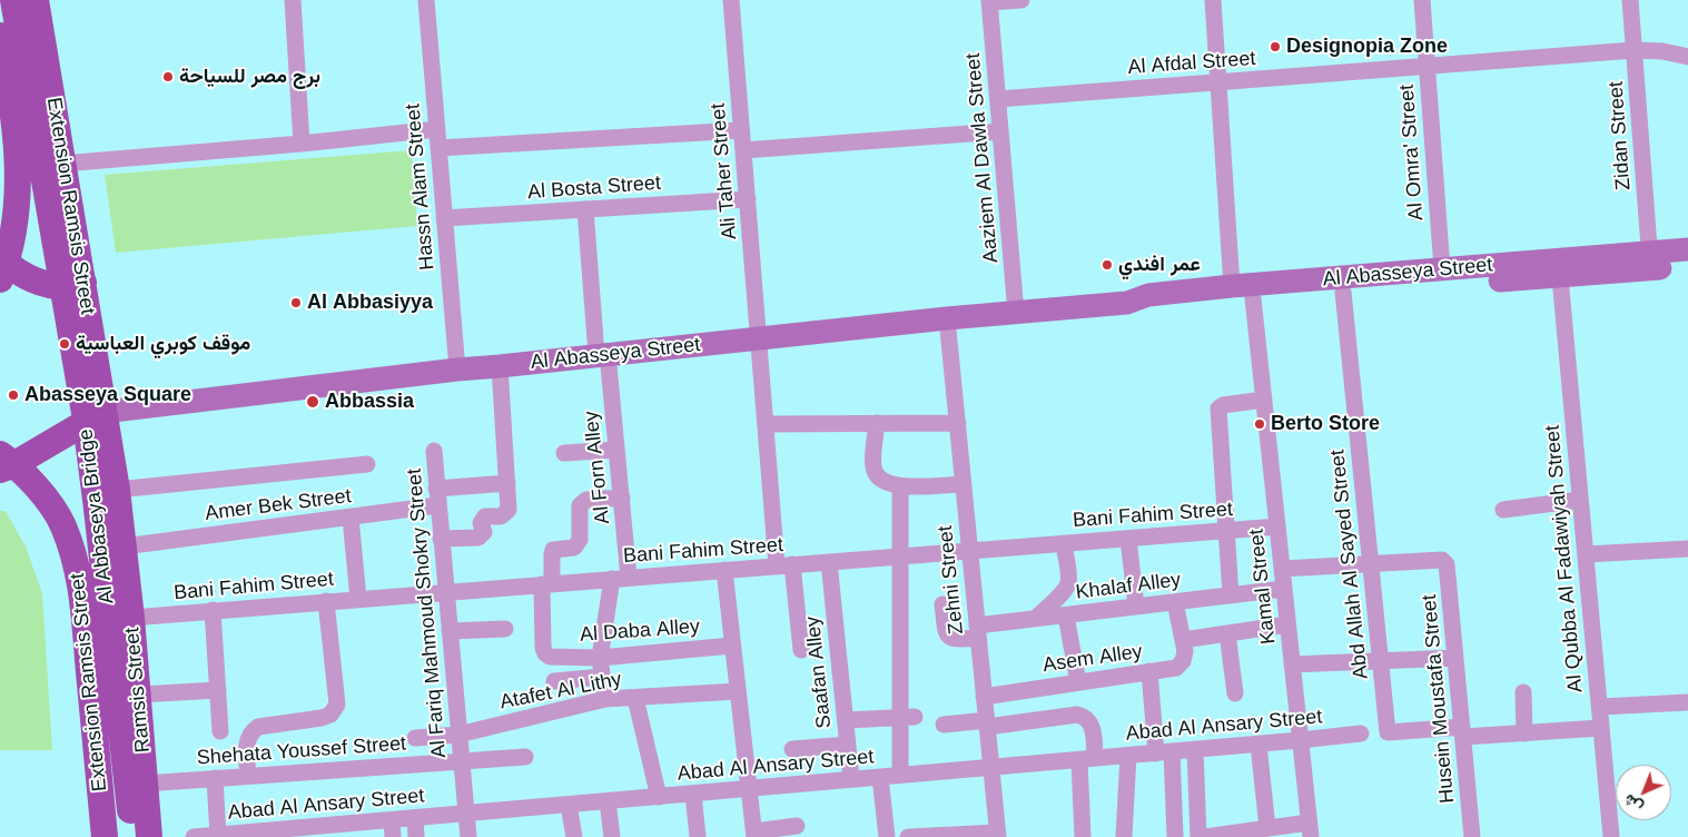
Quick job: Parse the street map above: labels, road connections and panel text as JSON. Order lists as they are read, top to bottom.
{
  "streets": {
    "main road": [
      "Extension Ramsis Street",
      "Al Abasseya Street",
      "Al Abbaseya Bridge",
      "Ramsis Street"
    ],
    "street": [
      "Al Afdal Street",
      "Zidan Street",
      "Al Omra' Street",
      "Aaziem Al Dawla Street",
      "Ali Taher Street",
      "Hassn Alam Street",
      "Al Bosta Street",
      "Al Forn Alley",
      "Amer Bek Street",
      "Bani Fahim Street",
      "Al Qubba Al Fadawiyah Street",
      "Abd Allah Al Sayed Street",
      "Zehni Street",
      "Khalaf Alley",
      "Kamal Street",
      "Al Fariq Mahmoud Shokry Street",
      "Al Daba Alley",
      "Asem Alley",
      "Saafan Alley",
      "Atafet Al Lithy",
      "Husein Moustafa Street",
      "Abad Al Ansary Street",
      "Shehata Youssef Street"
    ]
  },
  "crossings": [
    ["Al Afdal Street", "Zidan Street"],
    ["Al Afdal Street", "Al Omra' Street"],
    ["Al Afdal Street", "Aaziem Al Dawla Street"],
    ["Zidan Street", "Al Abasseya Street"],
    ["Al Omra' Street", "Al Abasseya Street"],
    ["Aaziem Al Dawla Street", "Al Abasseya Street"],
    ["Ali Taher Street", "Al Bosta Street"],
    ["Ali Taher Street", "Al Abasseya Street"],
    ["Ali Taher Street", "Bani Fahim Street"],
    ["Hassn Alam Street", "Al Bosta Street"],
    ["Hassn Alam Street", "Al Abasseya Street"],
    ["Al Bosta Street", "Al Forn Alley"],
    ["Extension Ramsis Street", "Al Abasseya Street"],
    ["Extension Ramsis Street", "Ramsis Street"],
    ["Al Abasseya Street", "Al Forn Alley"],
    ["Al Abasseya Street", "Al Qubba Al Fadawiyah Street"],
    ["Al Abasseya Street", "Abd Allah Al Sayed Street"],
    ["Al Abasseya Street", "Zehni Street"],
    ["Al Abasseya Street", "Kamal Street"],
    ["Al Abasseya Street", "Ramsis Street"],
    ["Al Forn Alley", "Bani Fahim Street"],
    ["Amer Bek Street", "Al Fariq Mahmoud Shokry Street"],
    ["Amer Bek Street", "Ramsis Street"],
    ["Bani Fahim Street", "Zehni Street"],
    ["Bani Fahim Street", "Kamal Street"],
    ["Bani Fahim Street", "Al Fariq Mahmoud Shokry Street"],
    ["Bani Fahim Street", "Al Daba Alley"],
    ["Bani Fahim Street", "Saafan Alley"],
    ["Bani Fahim Street", "Ramsis Street"],
    ["Abd Allah Al Sayed Street", "Husein Moustafa Street"],
    ["Zehni Street", "Khalaf Alley"],
    ["Zehni Street", "Asem Alley"],
    ["Zehni Street", "Abad Al Ansary Street"],
    ["Khalaf Alley", "Kamal Street"],
    ["Khalaf Alley", "Asem Alley"],
    ["Kamal Street", "Abad Al Ansary Street"],
    ["Al Fariq Mahmoud Shokry Street", "Atafet Al Lithy"],
    ["Al Fariq Mahmoud Shokry Street", "Abad Al Ansary Street"],
    ["Al Fariq Mahmoud Shokry Street", "Shehata Youssef Street"],
    ["Saafan Alley", "Abad Al Ansary Street"],
    ["Ramsis Street", "Shehata Youssef Street"]
  ],
  "places": [
    "Designopia Zone",
    "برج مصر للسياحة",
    "عمر افندي",
    "Al Abbasiyya",
    "موقف كوبري العباسية",
    "Abasseya Square",
    "Abbassia",
    "Berto Store"
  ],
  "north": "bottom left"
}
